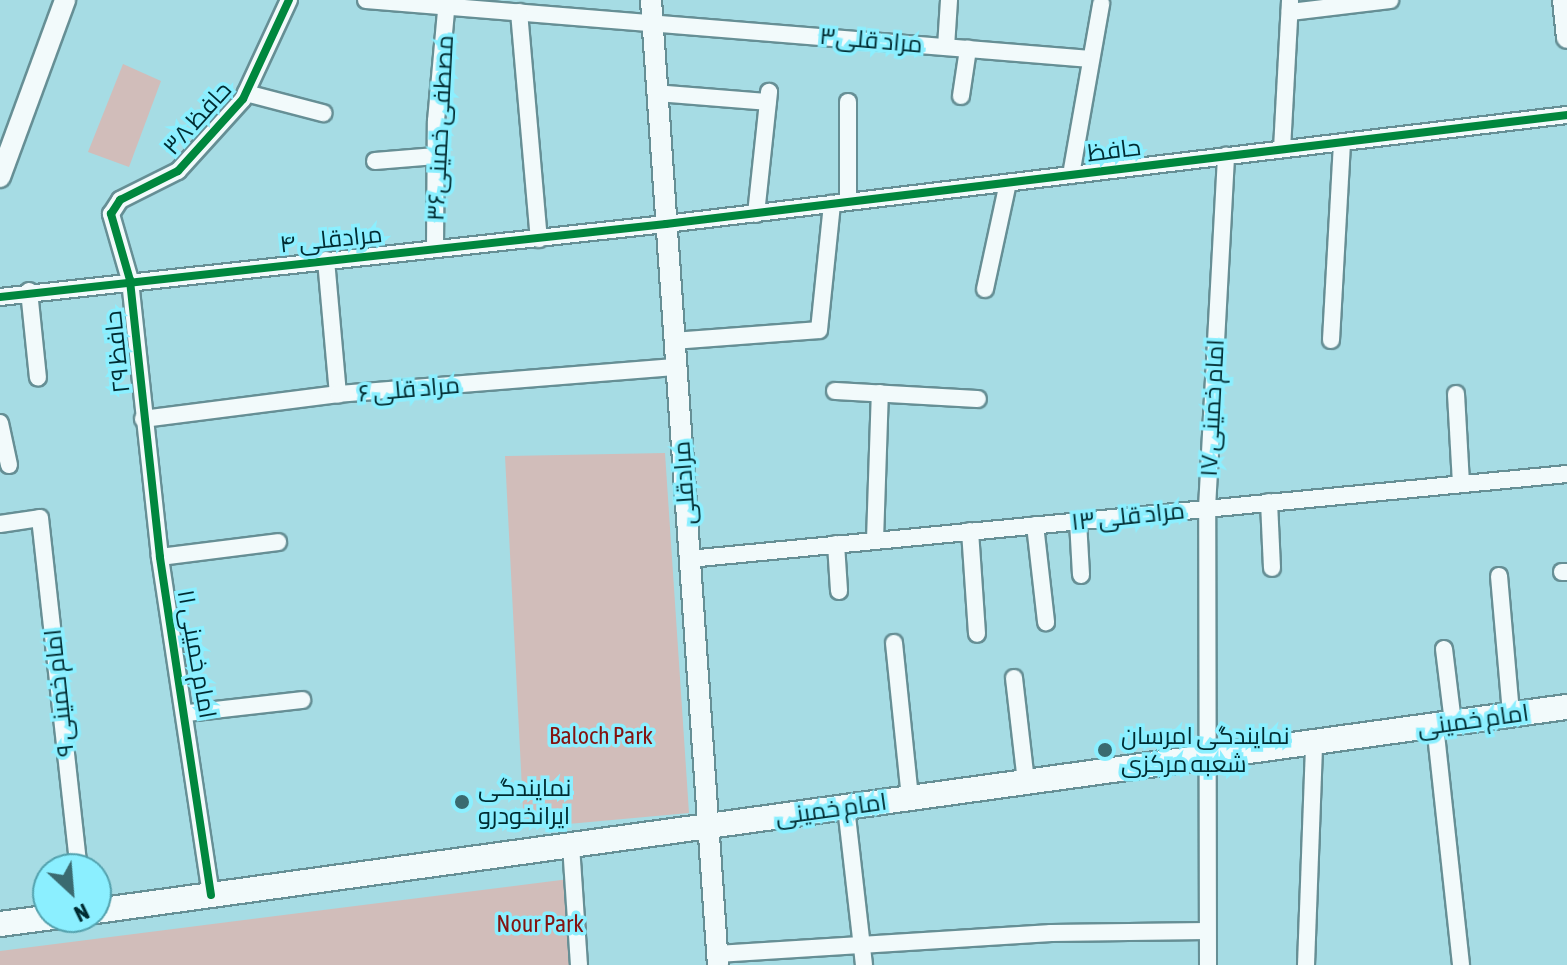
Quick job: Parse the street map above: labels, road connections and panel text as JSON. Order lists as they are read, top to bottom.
{
  "streets": {
    "main road": ["امام خمینی"],
    "street": [
      "مراد قلی۳",
      "حافظ ۳۸",
      "مصطفی خمینی۳۶",
      "حافظ",
      "مرادقلی ۴",
      "حافظ ۲۹",
      "مراد قلی ۶",
      "امام خمینی ۱۷",
      "مرادقلی",
      "مراد قلی ۱۳",
      "امام خمینی ۱۱",
      "امام خمینی ۹"
    ]
  },
  "crossings": [
    ["مراد قلی۳", "مصطفی خمینی۳۶"],
    ["مراد قلی۳", "مرادقلی"],
    ["حافظ ۳۸", "مرادقلی ۴"],
    ["حافظ ۳۸", "حافظ ۲۹"],
    ["مصطفی خمینی۳۶", "مرادقلی ۴"],
    ["حافظ", "مرادقلی ۴"],
    ["حافظ", "امام خمینی ۱۷"],
    ["حافظ", "مرادقلی"],
    ["مرادقلی ۴", "حافظ ۲۹"],
    ["مرادقلی ۴", "مرادقلی"],
    ["حافظ ۲۹", "مراد قلی ۶"],
    ["حافظ ۲۹", "امام خمینی ۱۱"],
    ["مراد قلی ۶", "مرادقلی"],
    ["مراد قلی ۶", "امام خمینی ۱۱"],
    ["امام خمینی ۱۷", "مراد قلی ۱۳"],
    ["امام خمینی ۱۷", "امام خمینی"],
    ["مرادقلی", "مراد قلی ۱۳"],
    ["مرادقلی", "امام خمینی"],
    ["امام خمینی ۱۱", "امام خمینی"]
  ],
  "parks": ["Baloch Park", "Nour Park"],
  "places": ["نمایندگی امرسان شعبه مرکزی", "نمایندگی ایرانخودرو"],
  "north": "bottom right"
}
